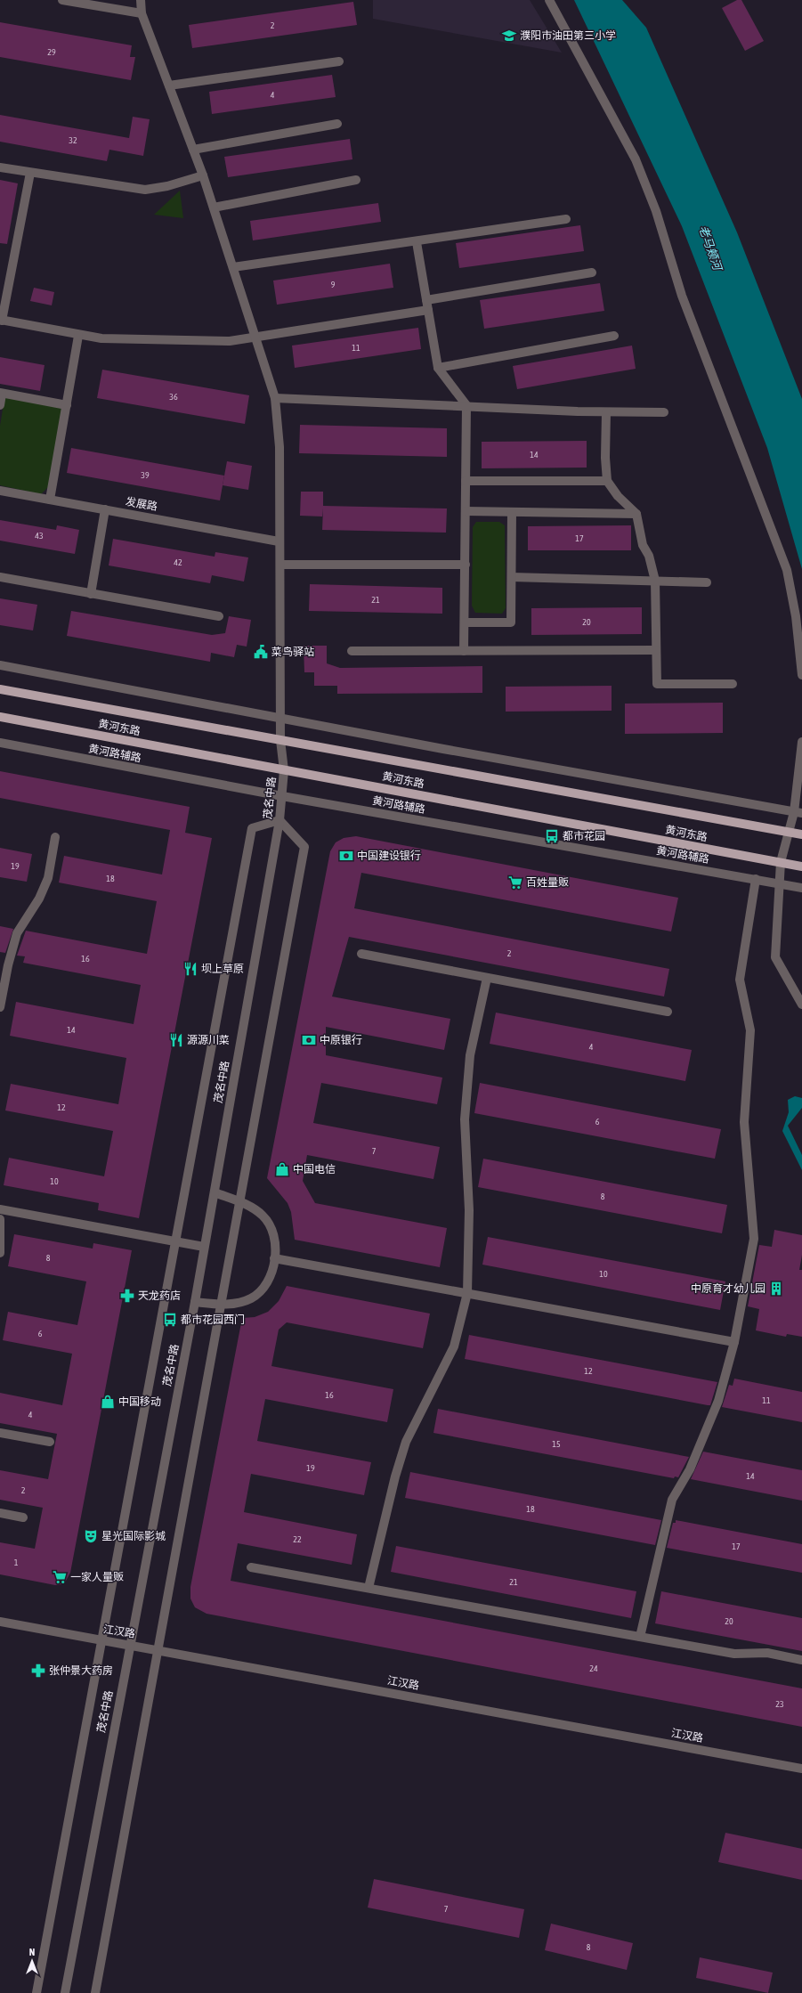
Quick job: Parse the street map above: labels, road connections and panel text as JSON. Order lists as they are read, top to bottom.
{
  "streets": {
    "main road": ["黄河东路"],
    "street": [
      "发展路",
      "黄河路辅路",
      "茂名中路",
      "江汉路"
    ]
  },
  "crossings": [
    ["发展路", "茂名中路"],
    ["黄河东路", "茂名中路"],
    ["黄河路辅路", "茂名中路"],
    ["茂名中路", "江汉路"]
  ],
  "water": ["老马颊河"],
  "places": {
    "school or university": ["濮阳市油田第三小学"],
    "public building": ["菜鸟驿站"],
    "bus stop": ["都市花园", "都市花园西门"],
    "bank": ["中国建设银行", "中原银行"],
    "supermarket": ["百姓量贩", "一家人量贩"],
    "restaurant": ["坝上草原", "源源川菜"],
    "shop": ["中国电信", "中国移动"],
    "building": ["中原育才幼儿园"],
    "pharmacy": ["天龙药店", "张仲景大药房"],
    "theatre": ["星光国际影城"]
  },
  "house_numbers": [
    "2",
    "29",
    "4",
    "32",
    "9",
    "11",
    "36",
    "14",
    "39",
    "43",
    "17",
    "42",
    "21",
    "20",
    "19",
    "18",
    "2",
    "16",
    "14",
    "4",
    "12",
    "6",
    "7",
    "10",
    "8",
    "8",
    "10",
    "6",
    "12",
    "16",
    "11",
    "4",
    "15",
    "19",
    "14",
    "2",
    "18",
    "22",
    "17",
    "1",
    "21",
    "20",
    "24",
    "23",
    "7",
    "8"
  ],
  "north": "top"
}
